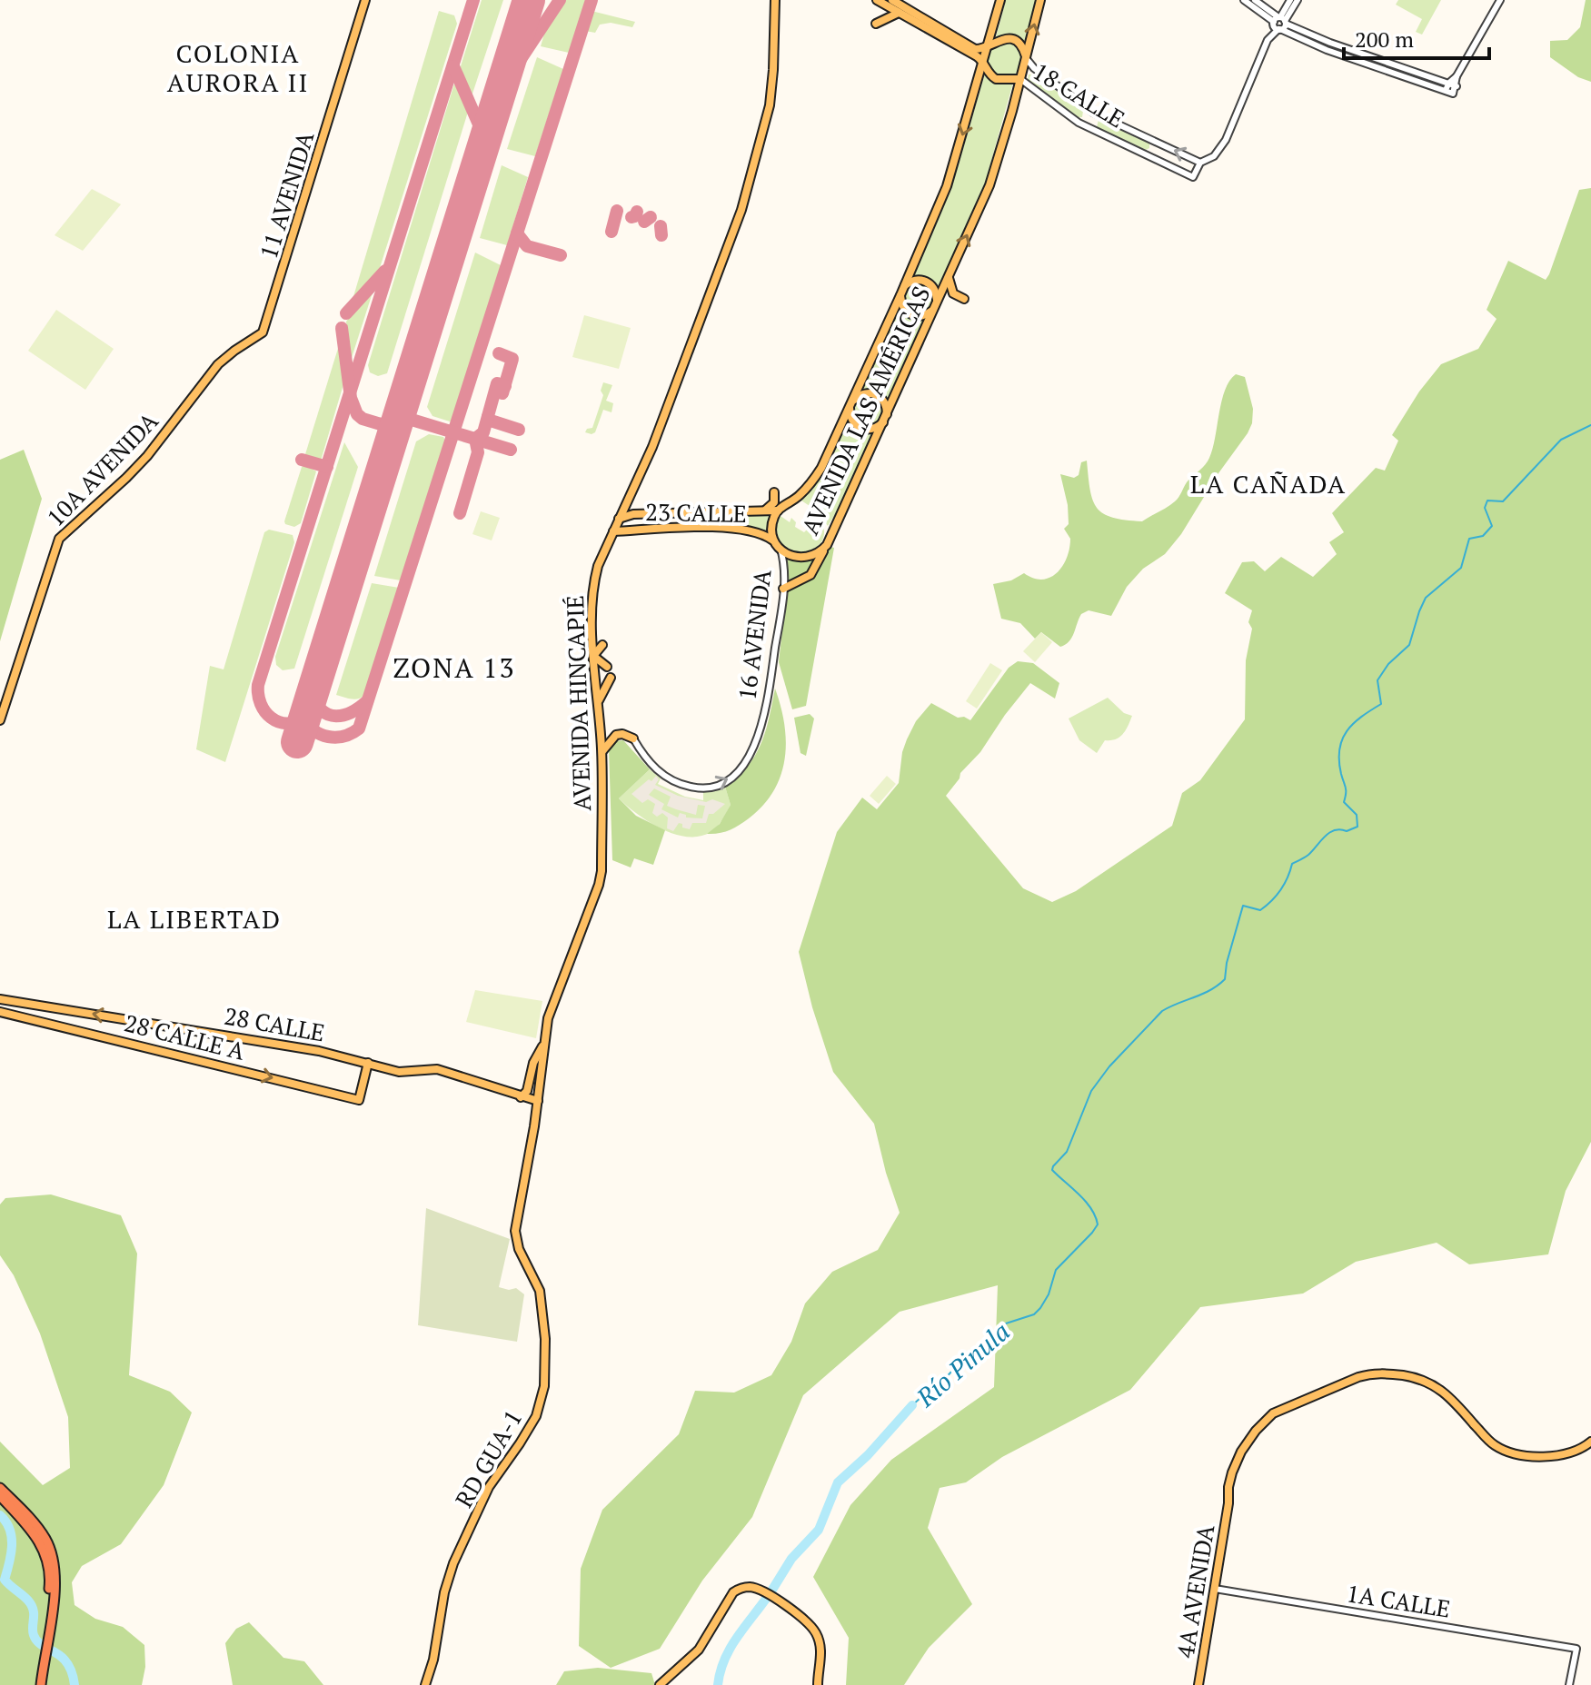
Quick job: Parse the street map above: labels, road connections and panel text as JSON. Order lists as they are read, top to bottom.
{
  "streets": {
    "main road": [
      "18 CALLE",
      "11 AVENIDA",
      "AVENIDA LAS AMÉRICAS",
      "10A AVENIDA",
      "23 CALLE",
      "AVENIDA HINCAPIÉ",
      "28 CALLE",
      "28 CALLE A",
      "RD GUA-1",
      "4A AVENIDA"
    ],
    "street": ["16 AVENIDA", "1A CALLE"]
  },
  "crossings": [
    ["18 CALLE", "AVENIDA LAS AMÉRICAS"],
    ["11 AVENIDA", "10A AVENIDA"],
    ["AVENIDA LAS AMÉRICAS", "23 CALLE"],
    ["AVENIDA LAS AMÉRICAS", "16 AVENIDA"],
    ["23 CALLE", "16 AVENIDA"],
    ["23 CALLE", "AVENIDA HINCAPIÉ"],
    ["AVENIDA HINCAPIÉ", "28 CALLE"],
    ["AVENIDA HINCAPIÉ", "RD GUA-1"],
    ["28 CALLE", "28 CALLE A"],
    ["4A AVENIDA", "1A CALLE"]
  ],
  "one_way": ["28 CALLE", "28 CALLE A"],
  "districts": [
    "COLONIA AURORA II",
    "LA CAÑADA",
    "ZONA 13",
    "LA LIBERTAD"
  ],
  "water": ["Río Pinula"],
  "scale_bar": "200 m"
}
